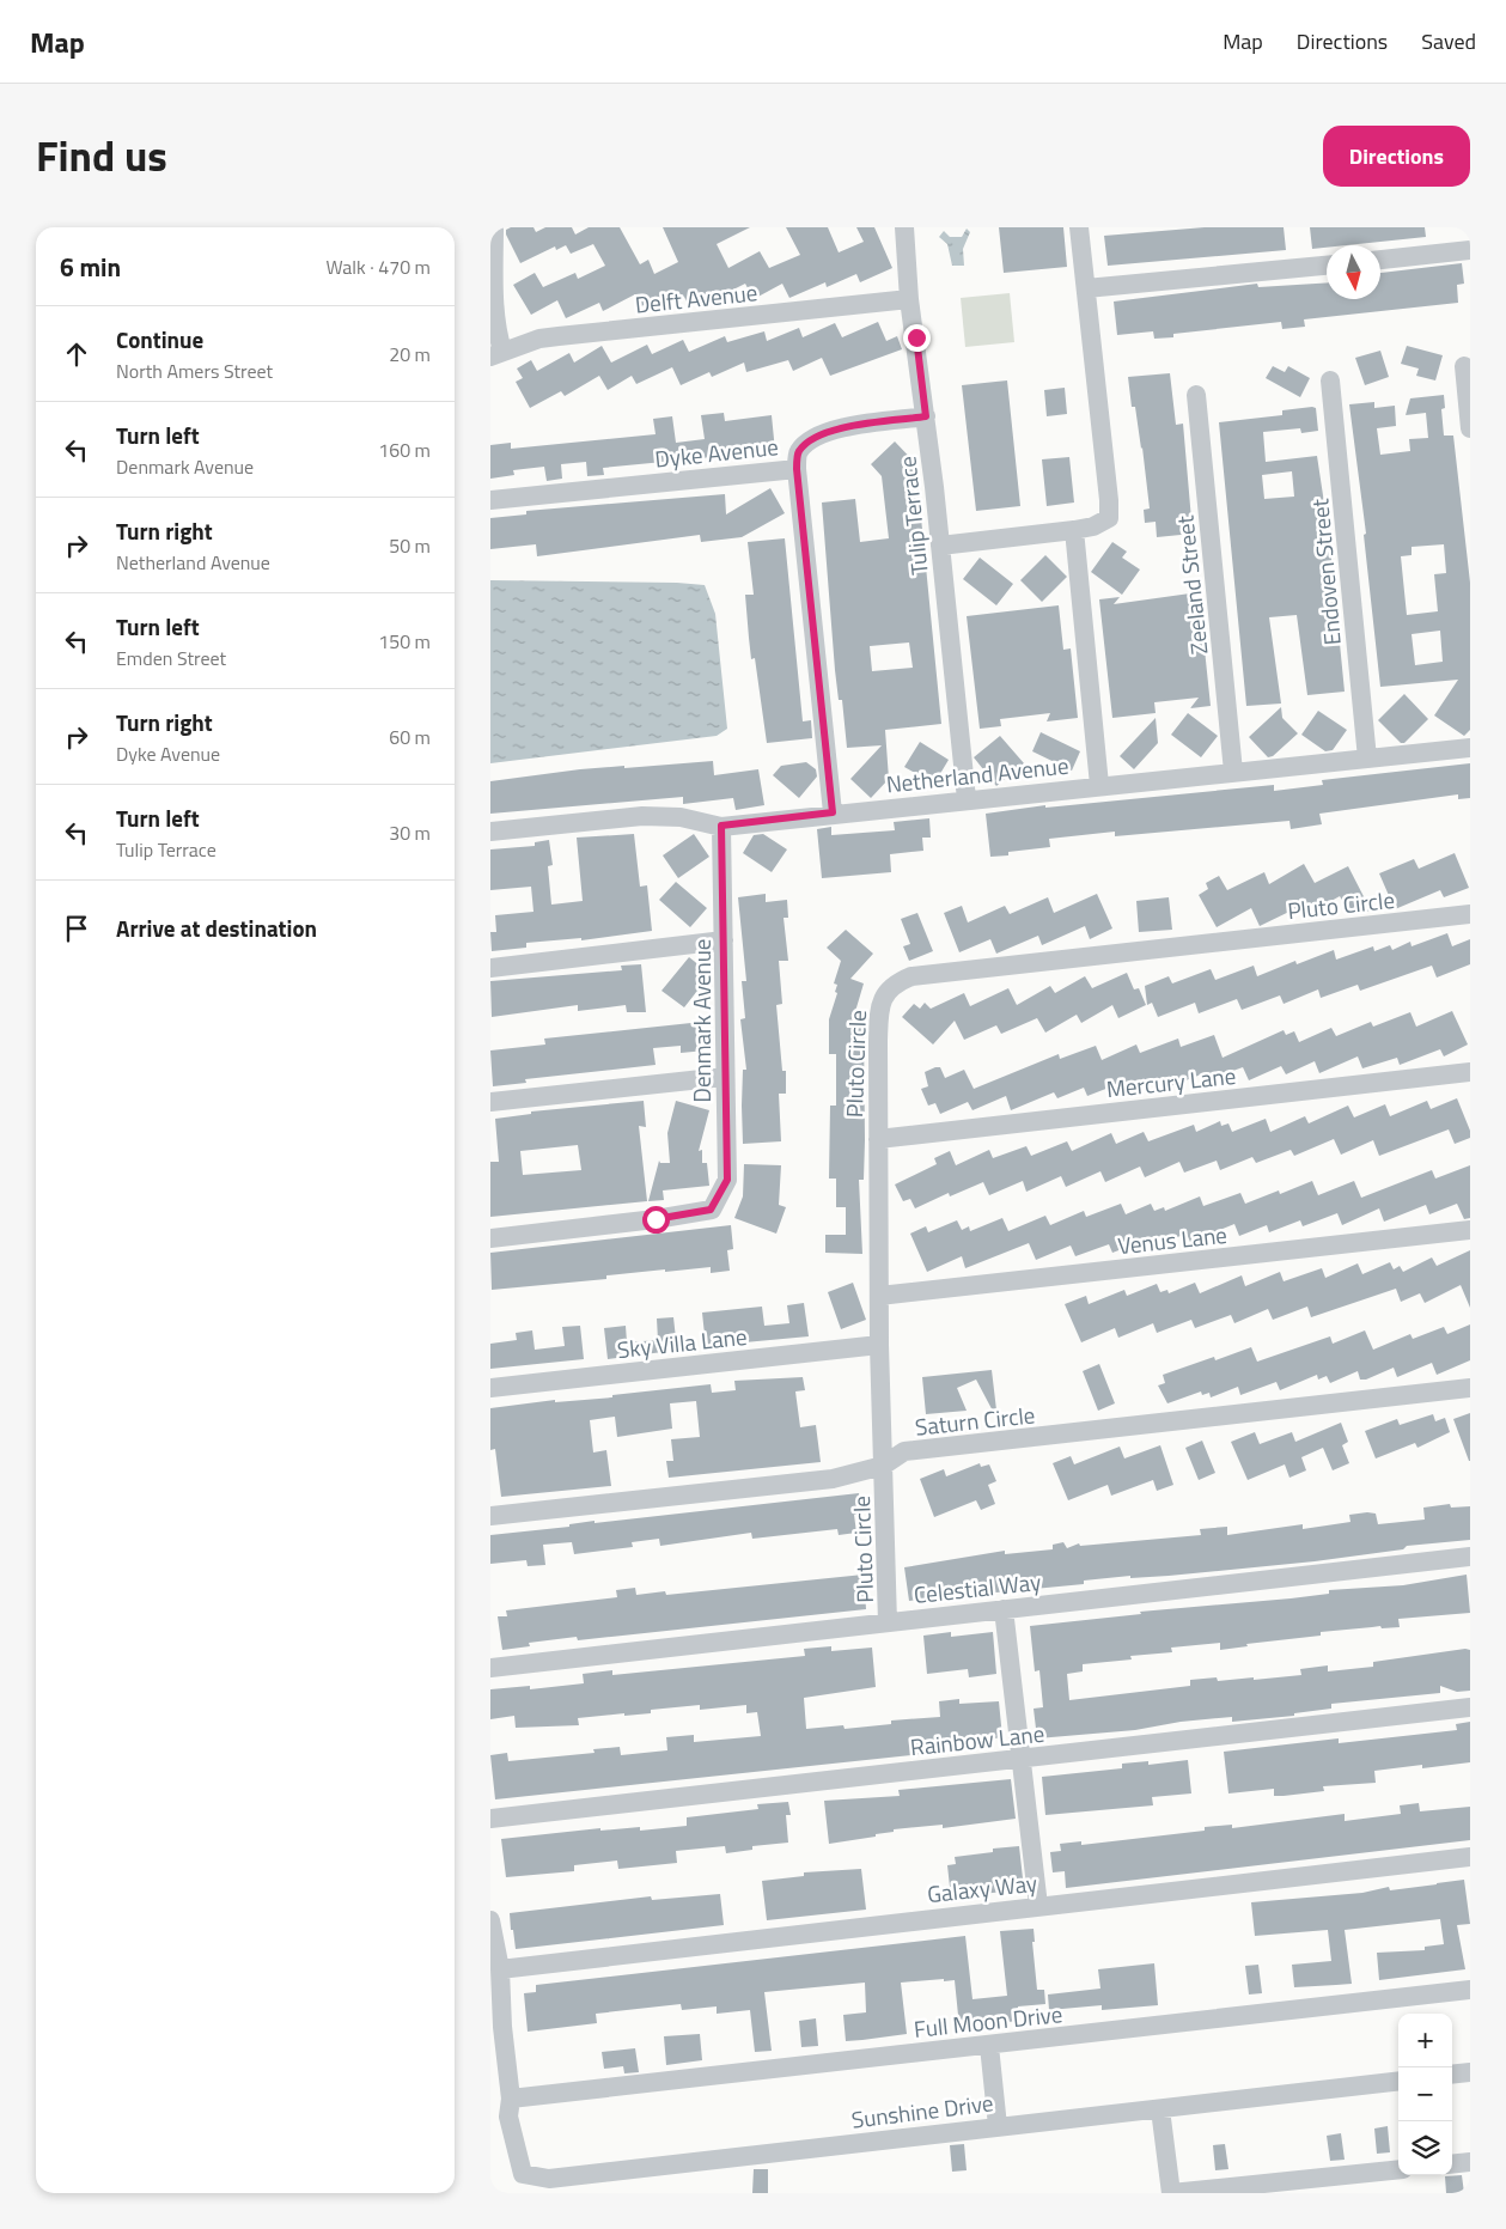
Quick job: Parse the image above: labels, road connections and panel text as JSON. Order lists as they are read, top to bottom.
{
  "streets": {
    "street": [
      "Delft Avenue",
      "Dyke Avenue",
      "Tulip Terrace",
      "Endoven Street",
      "Zeeland Street",
      "Netherland Avenue",
      "Pluto Circle",
      "Denmark Avenue",
      "Mercury Lane",
      "Venus Lane",
      "Sky Villa Lane",
      "Saturn Circle",
      "Celestial Way",
      "Rainbow Lane",
      "Galaxy Way",
      "Full Moon Drive",
      "Sunshine Drive"
    ]
  },
  "crossings": [
    ["Delft Avenue", "Tulip Terrace"],
    ["Dyke Avenue", "Tulip Terrace"],
    ["Tulip Terrace", "Netherland Avenue"],
    ["Endoven Street", "Netherland Avenue"],
    ["Zeeland Street", "Netherland Avenue"],
    ["Netherland Avenue", "Denmark Avenue"],
    ["Pluto Circle", "Mercury Lane"],
    ["Pluto Circle", "Venus Lane"],
    ["Pluto Circle", "Sky Villa Lane"],
    ["Pluto Circle", "Saturn Circle"],
    ["Pluto Circle", "Celestial Way"],
    ["Full Moon Drive", "Sunshine Drive"]
  ],
  "north": "bottom",
  "page": {
    "header": "Map",
    "nav": ["Map", "Directions", "Saved"],
    "title": "Find us",
    "buttons": "Directions",
    "heading": ["6 min", "Walk · 470 m"],
    "list": [
      ["Continue", "North Amers Street", "20 m"],
      ["Turn left", "Denmark Avenue", "160 m"],
      ["Turn right", "Netherland Avenue", "50 m"],
      ["Turn left", "Emden Street", "150 m"],
      ["Turn right", "Dyke Avenue", "60 m"],
      ["Turn left", "Tulip Terrace", "30 m"],
      "Arrive at destination"
    ],
    "map_buttons": ["+", "−"]
  }
}
